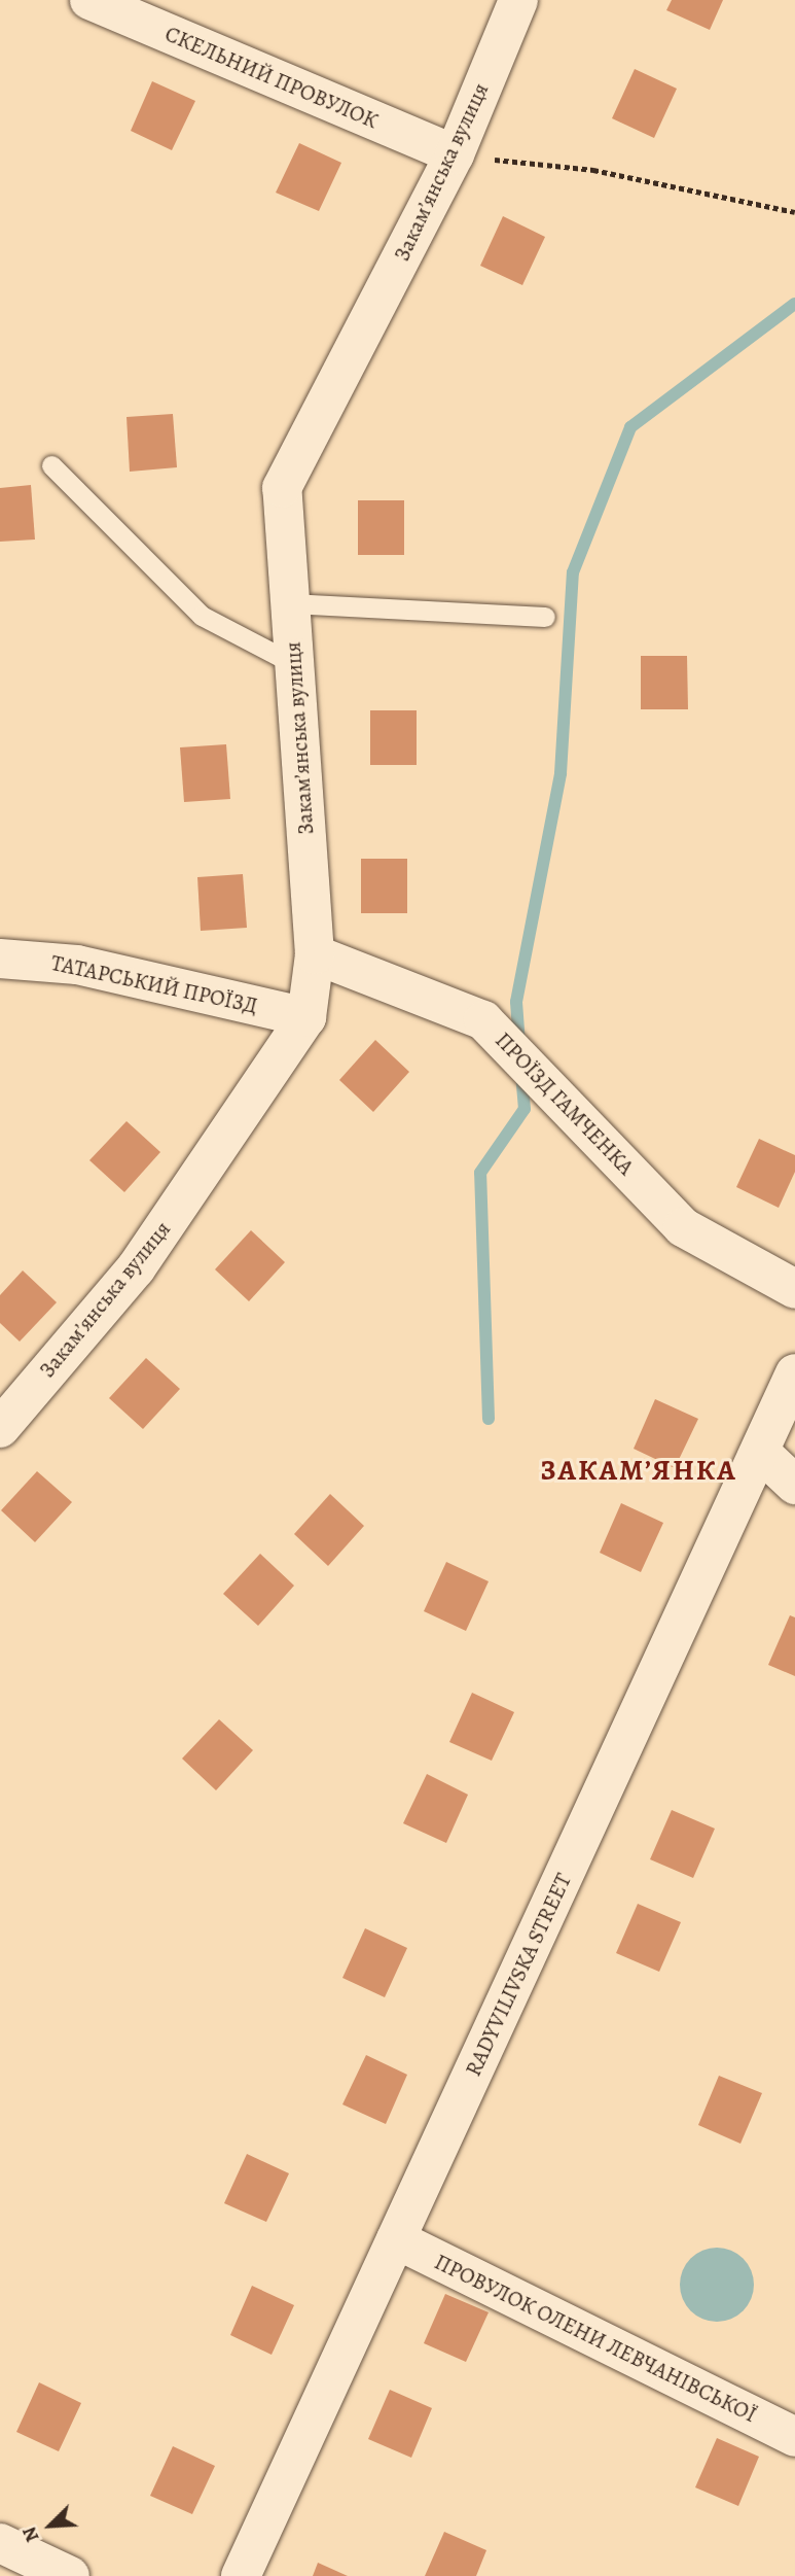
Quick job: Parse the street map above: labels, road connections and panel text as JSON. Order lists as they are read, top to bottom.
{
  "streets": {
    "street": [
      "СКЕЛЬНИЙ ПРОВУЛОК",
      "Закамʼянська вулиця",
      "ТАТАРСЬКИЙ ПРОЇЗД",
      "ПРОЇЗД ГАМЧЕНКА",
      "RADYVILIVSKA STREET",
      "ПРОВУЛОК ОЛЕНИ ЛЕВЧАНІВСЬКОЇ"
    ]
  },
  "crossings": [
    ["СКЕЛЬНИЙ ПРОВУЛОК", "Закамʼянська вулиця"],
    ["Закамʼянська вулиця", "ТАТАРСЬКИЙ ПРОЇЗД"],
    ["Закамʼянська вулиця", "ПРОЇЗД ГАМЧЕНКА"],
    ["RADYVILIVSKA STREET", "ПРОВУЛОК ОЛЕНИ ЛЕВЧАНІВСЬКОЇ"]
  ],
  "districts": ["ЗАКАМ’ЯНКА"],
  "north": "bottom left"
}
